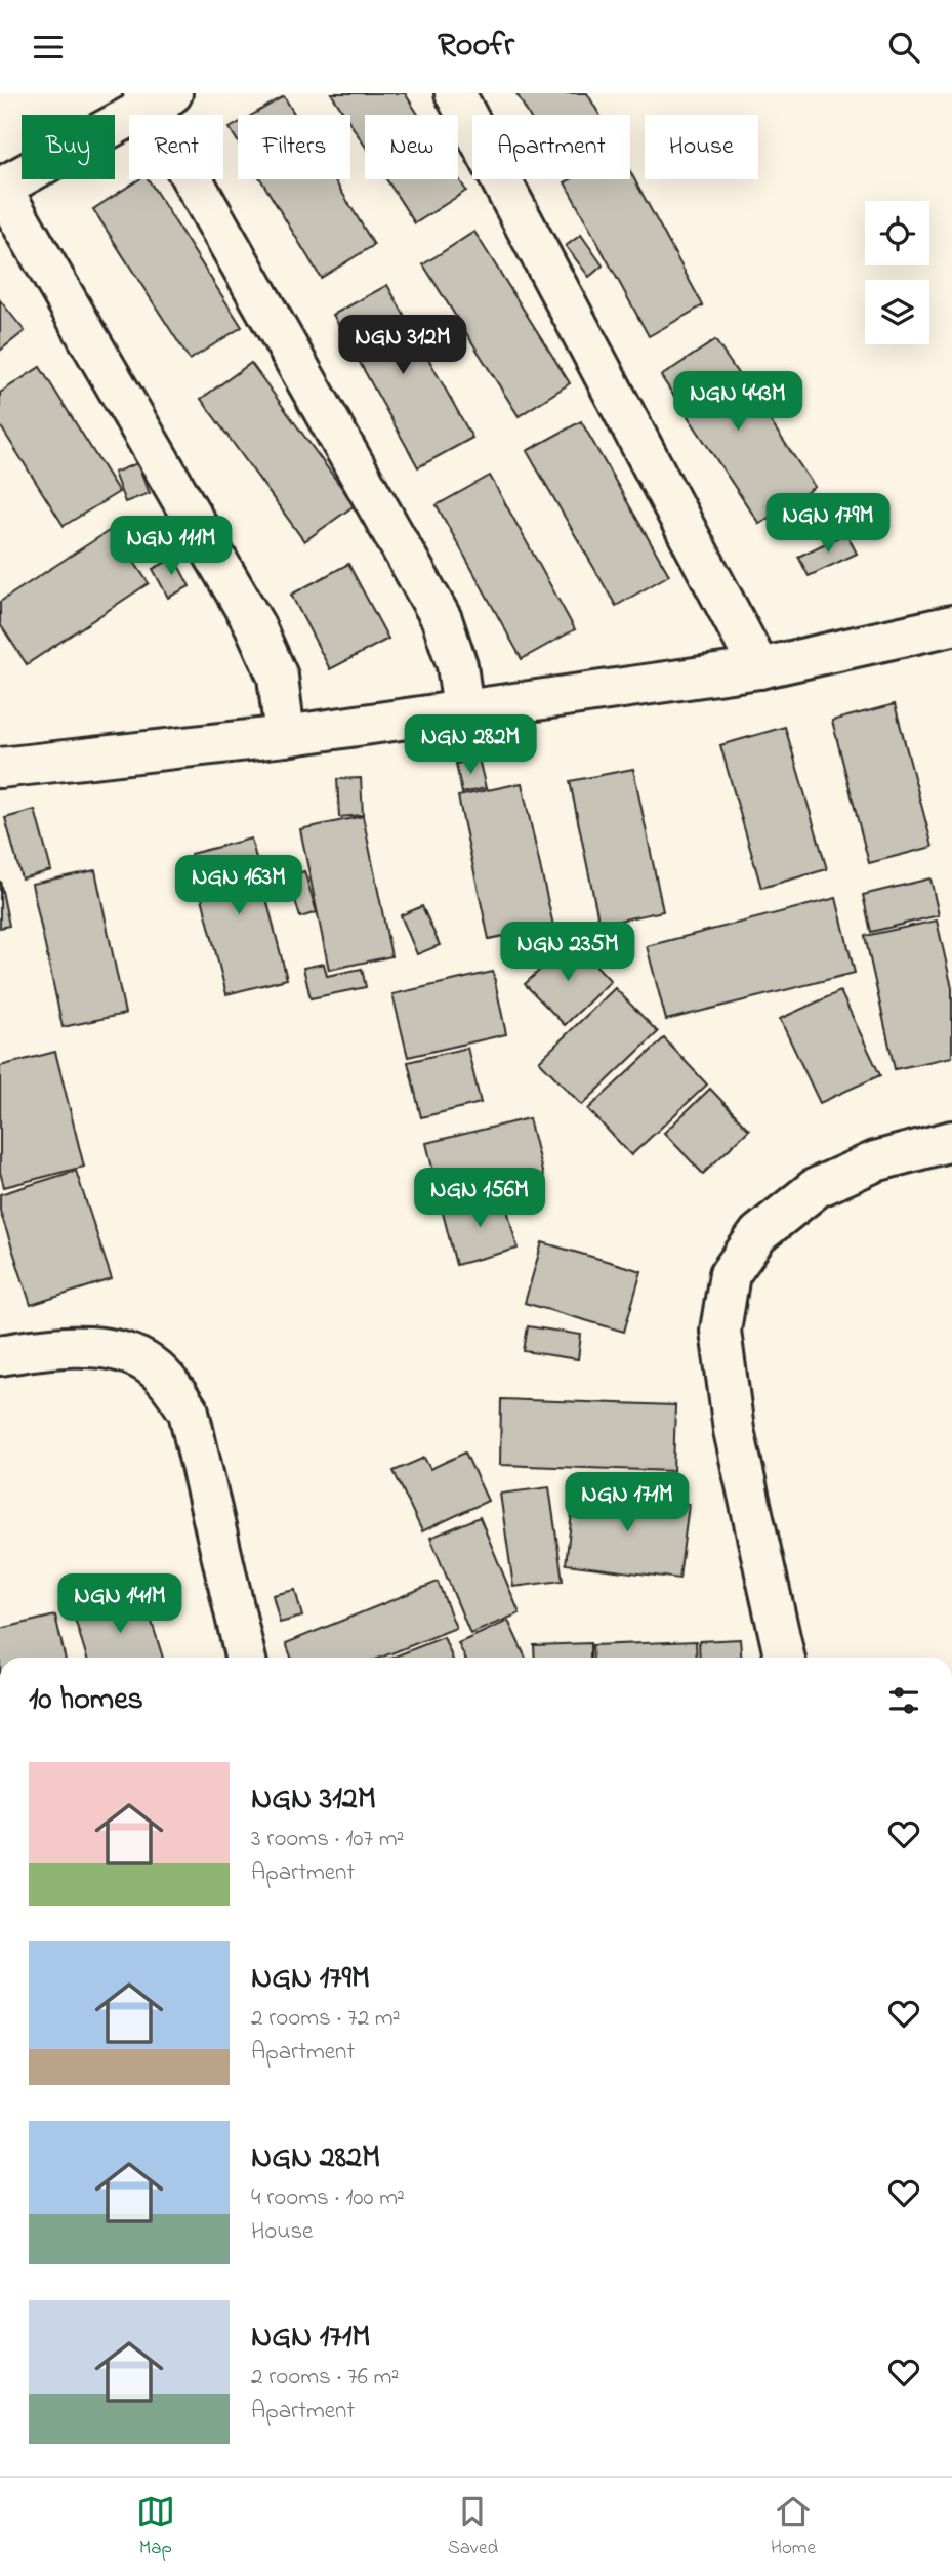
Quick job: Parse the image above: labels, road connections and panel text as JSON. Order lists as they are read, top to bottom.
{
  "page": {
    "header": "Roofr",
    "chip": [
      "Buy",
      "Rent",
      "Filters",
      "New",
      "Apartment",
      "House"
    ],
    "price": [
      "NGN 312M",
      "NGN 443M",
      "NGN 179M",
      "NGN 111M",
      "NGN 282M",
      "NGN 163M",
      "NGN 235M",
      "NGN 156M",
      "NGN 171M",
      "NGN 141M"
    ],
    "heading": "10 homes",
    "list": [
      {
        "name": "NGN 312M",
        "note": "3 rooms · 107 m² · Apartment"
      },
      {
        "name": "NGN 179M",
        "note": "2 rooms · 72 m² · Apartment"
      },
      {
        "name": "NGN 282M",
        "note": "4 rooms · 100 m² · House"
      },
      {
        "name": "NGN 171M",
        "note": "2 rooms · 76 m² · Apartment"
      }
    ],
    "tabs": ["Map", "Saved", "Home"]
  }
}
